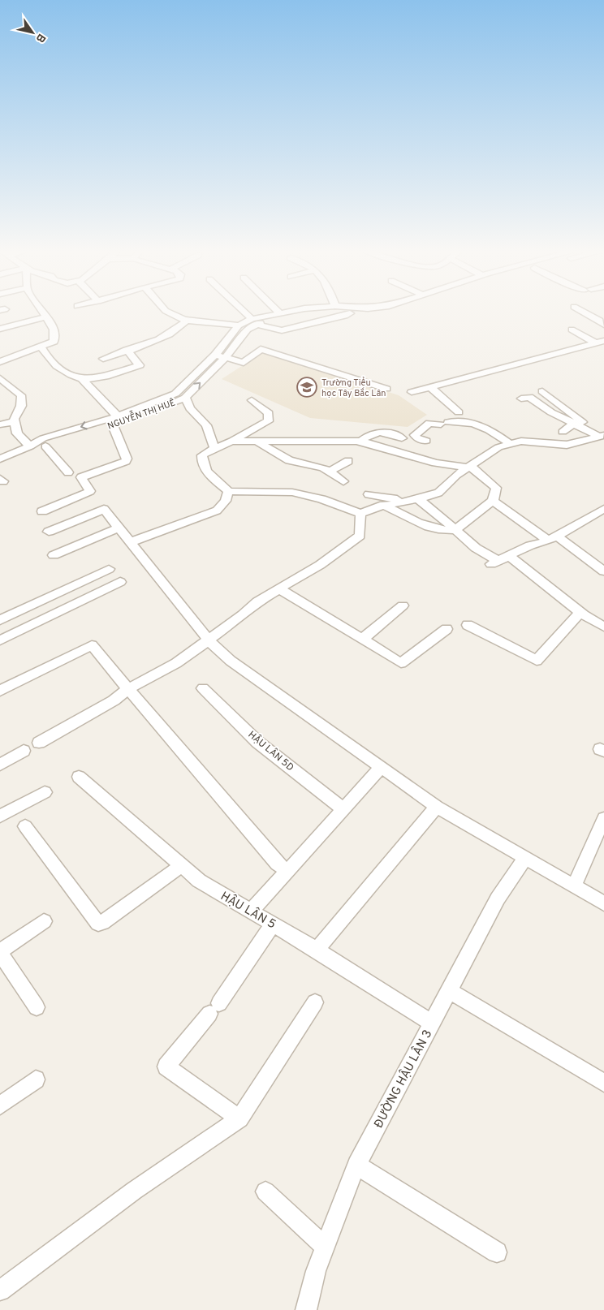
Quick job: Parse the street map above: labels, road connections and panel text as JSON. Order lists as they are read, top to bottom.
{
  "streets": {
    "street": [
      "NGUYỄN THỊ HUÊ",
      "HẬU LÂN 5D",
      "HẬU LÂN 5",
      "ĐƯỜNG HẬU LÂN 3"
    ]
  },
  "crossings": [
    ["HẬU LÂN 5", "ĐƯỜNG HẬU LÂN 3"]
  ],
  "places": {
    "school or university": ["Trường Tiểu học Tây Bắc Lân"]
  },
  "north": "bottom right"
}
